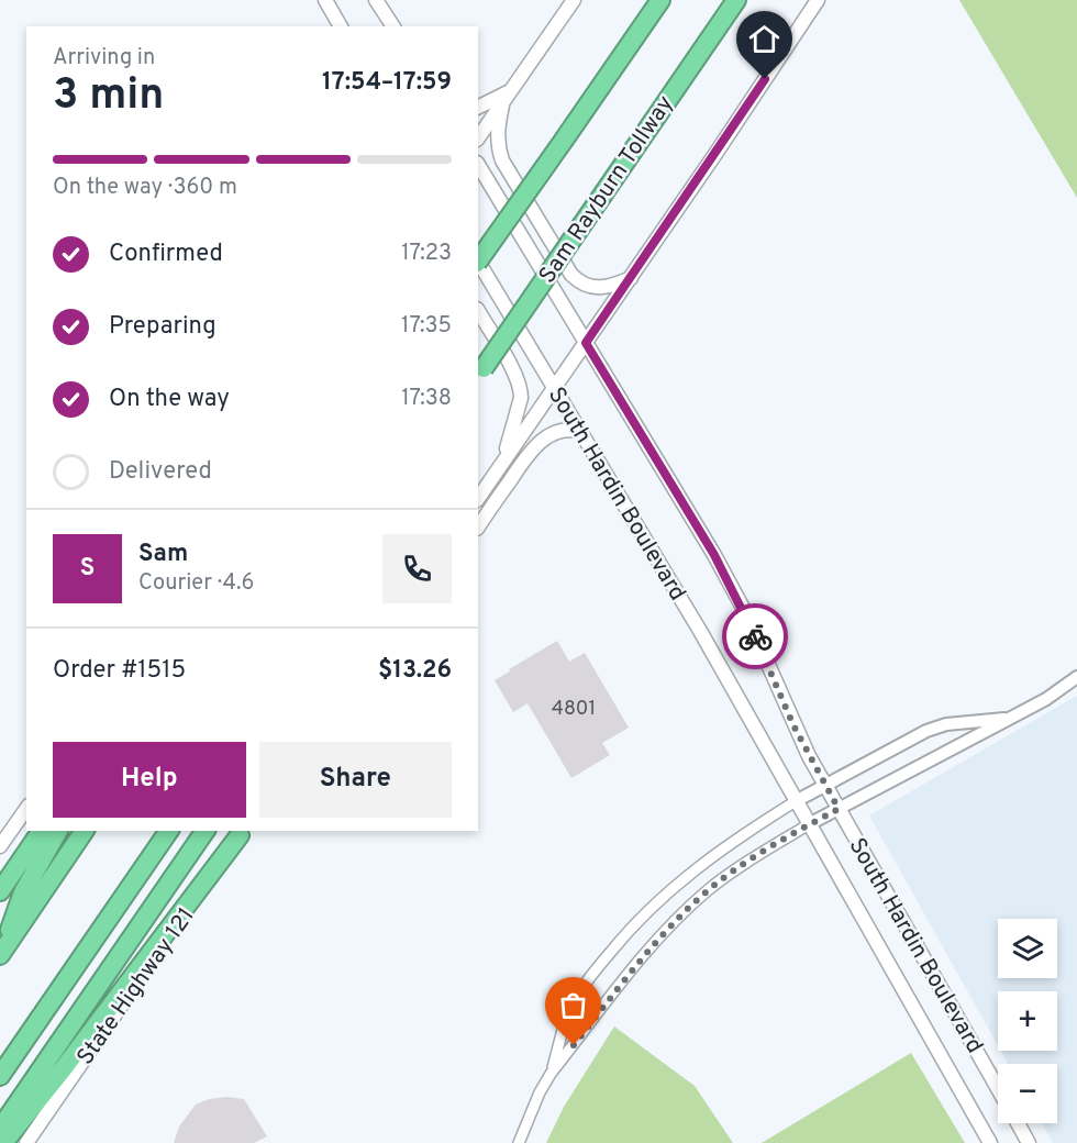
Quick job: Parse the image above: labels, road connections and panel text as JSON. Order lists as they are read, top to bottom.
{
  "streets": {
    "highway": ["Sam Rayburn Tollway"],
    "main road": ["South Hardin Boulevard", "State Highway 121"]
  },
  "house_numbers": ["4801"],
  "page": {
    "heading": ["3 min", "Arriving in", "17:54–17:59"],
    "panel": [
      "Sam",
      "Courier · 4.6",
      "Order #1515",
      "$13.26"
    ],
    "bar": "On the way · 360 m",
    "list": [
      ["Confirmed", "17:23"],
      ["Preparing", "17:35"],
      ["On the way", "17:38"],
      "Delivered"
    ],
    "round": "S",
    "buttons": ["Help", "Share"],
    "map_buttons": ["+", "−"]
  }
}
